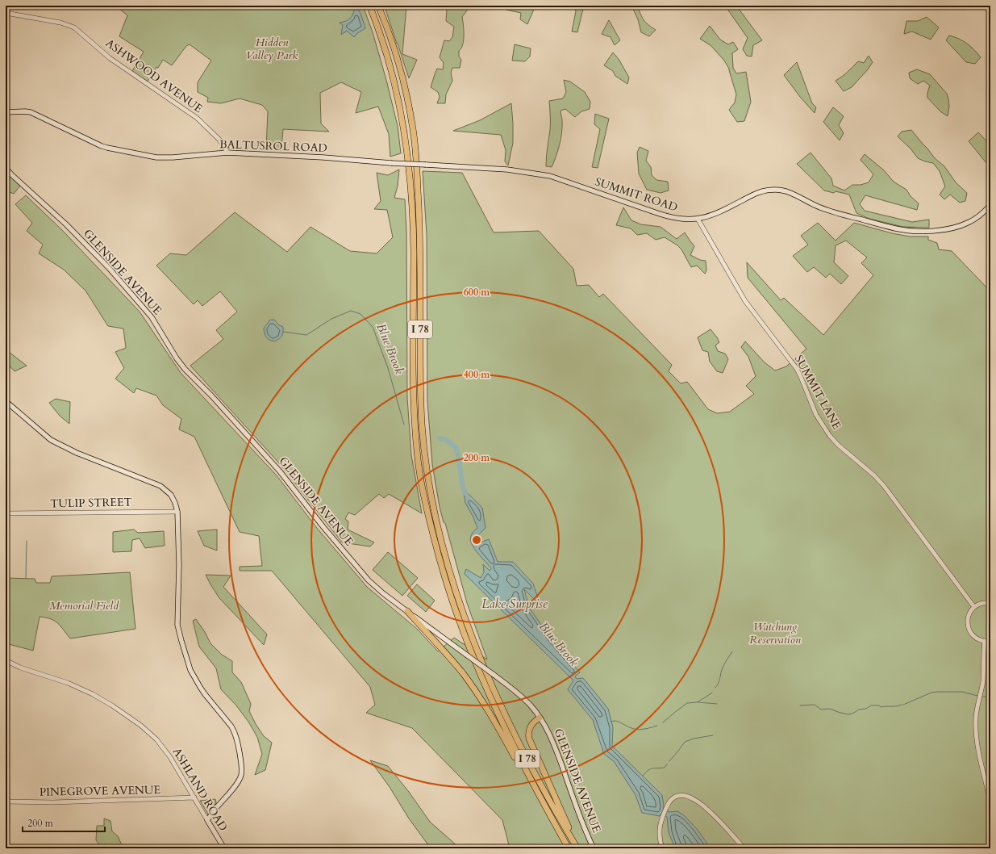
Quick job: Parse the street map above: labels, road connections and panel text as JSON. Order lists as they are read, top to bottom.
{
  "streets": {
    "highway": ["I 78"],
    "main road": [
      "BALTUSROL ROAD",
      "SUMMIT ROAD",
      "GLENSIDE AVENUE",
      "ASHLAND ROAD"
    ],
    "street": [
      "ASHWOOD AVENUE",
      "SUMMIT LANE",
      "TULIP STREET",
      "PINEGROVE AVENUE"
    ]
  },
  "crossings": [
    ["ASHWOOD AVENUE", "BALTUSROL ROAD"],
    ["BALTUSROL ROAD", "SUMMIT ROAD"],
    ["SUMMIT ROAD", "SUMMIT LANE"],
    ["ASHLAND ROAD", "PINEGROVE AVENUE"]
  ],
  "water": ["Blue Brook", "Lake Surprise"],
  "parks": ["Hidden Valley Park", "Memorial Field", "Watchung Reservation"],
  "scale_bar": "200 m",
  "rings": ["600 m", "400 m", "200 m"]
}
